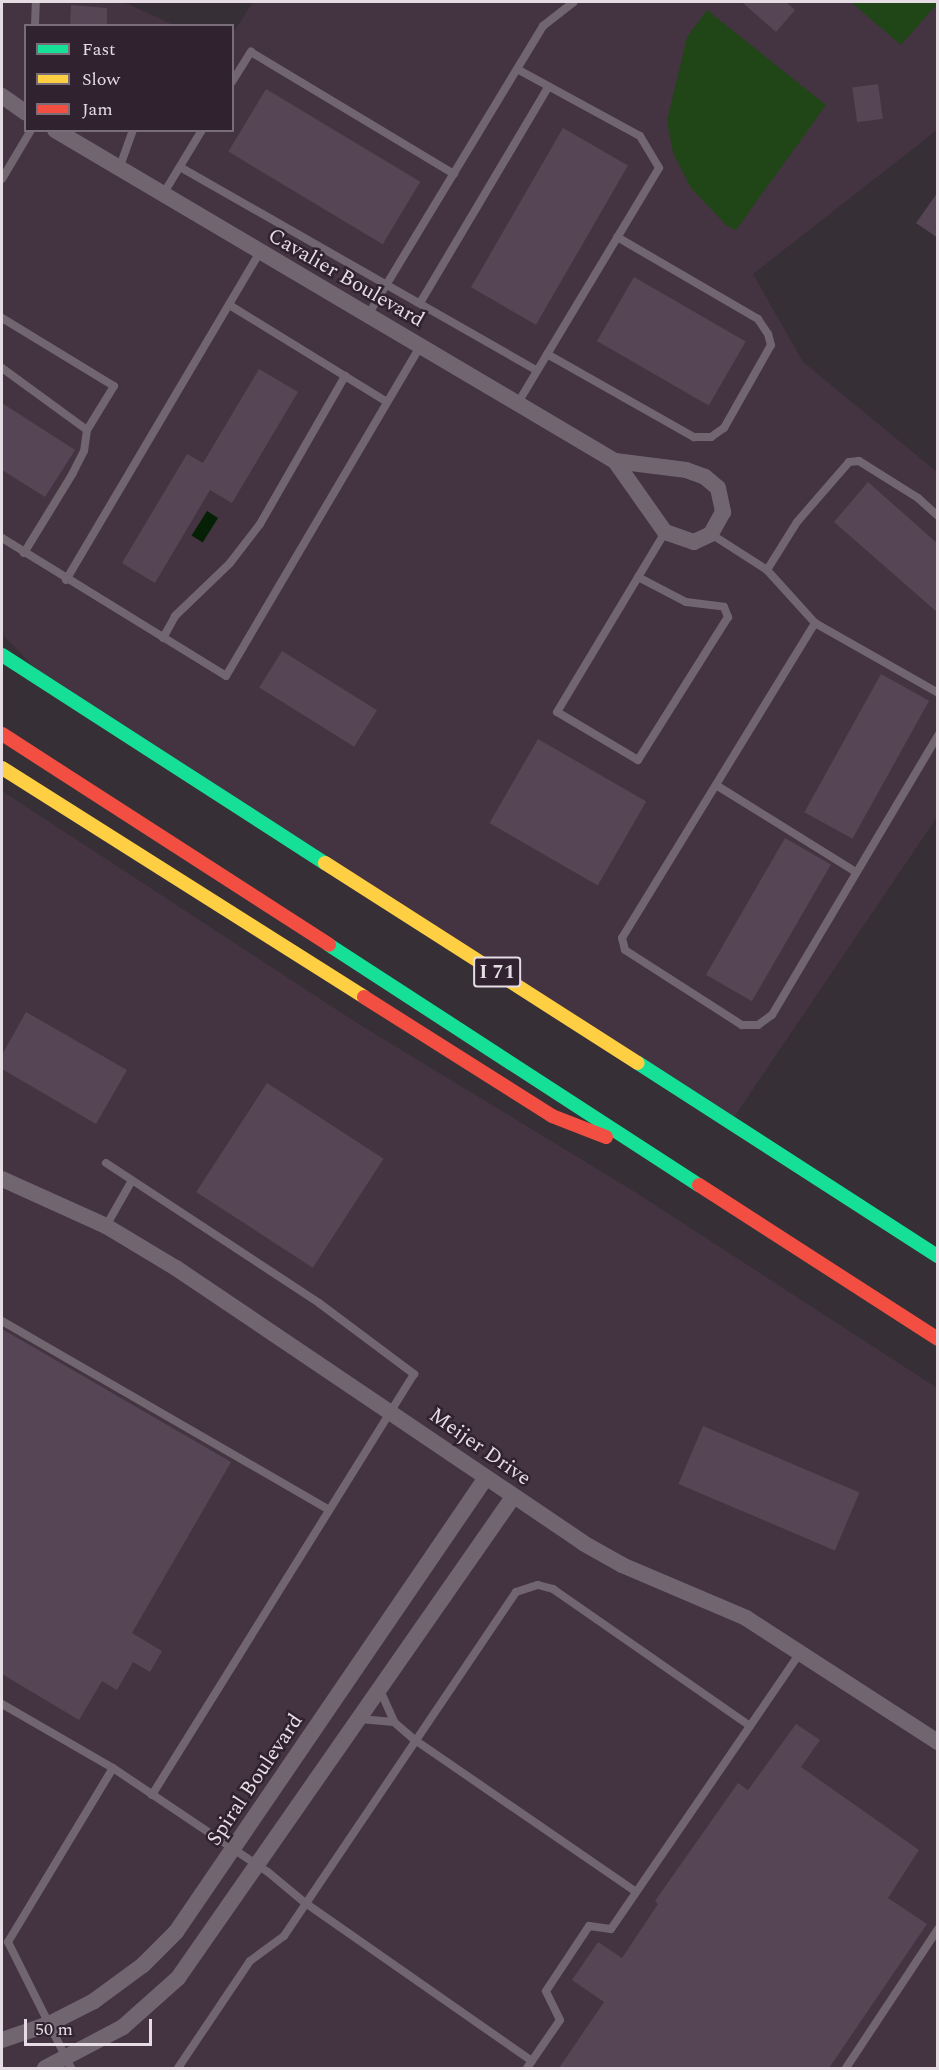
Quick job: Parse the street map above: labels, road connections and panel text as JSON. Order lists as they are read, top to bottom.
{
  "streets": {
    "highway": ["I 71"],
    "street": ["Cavalier Boulevard", "Meijer Drive", "Spiral Boulevard"]
  },
  "crossings": [
    ["Meijer Drive", "Spiral Boulevard"]
  ],
  "legend": ["Fast", "Slow", "Jam"],
  "scale_bar": "50 m"
}
